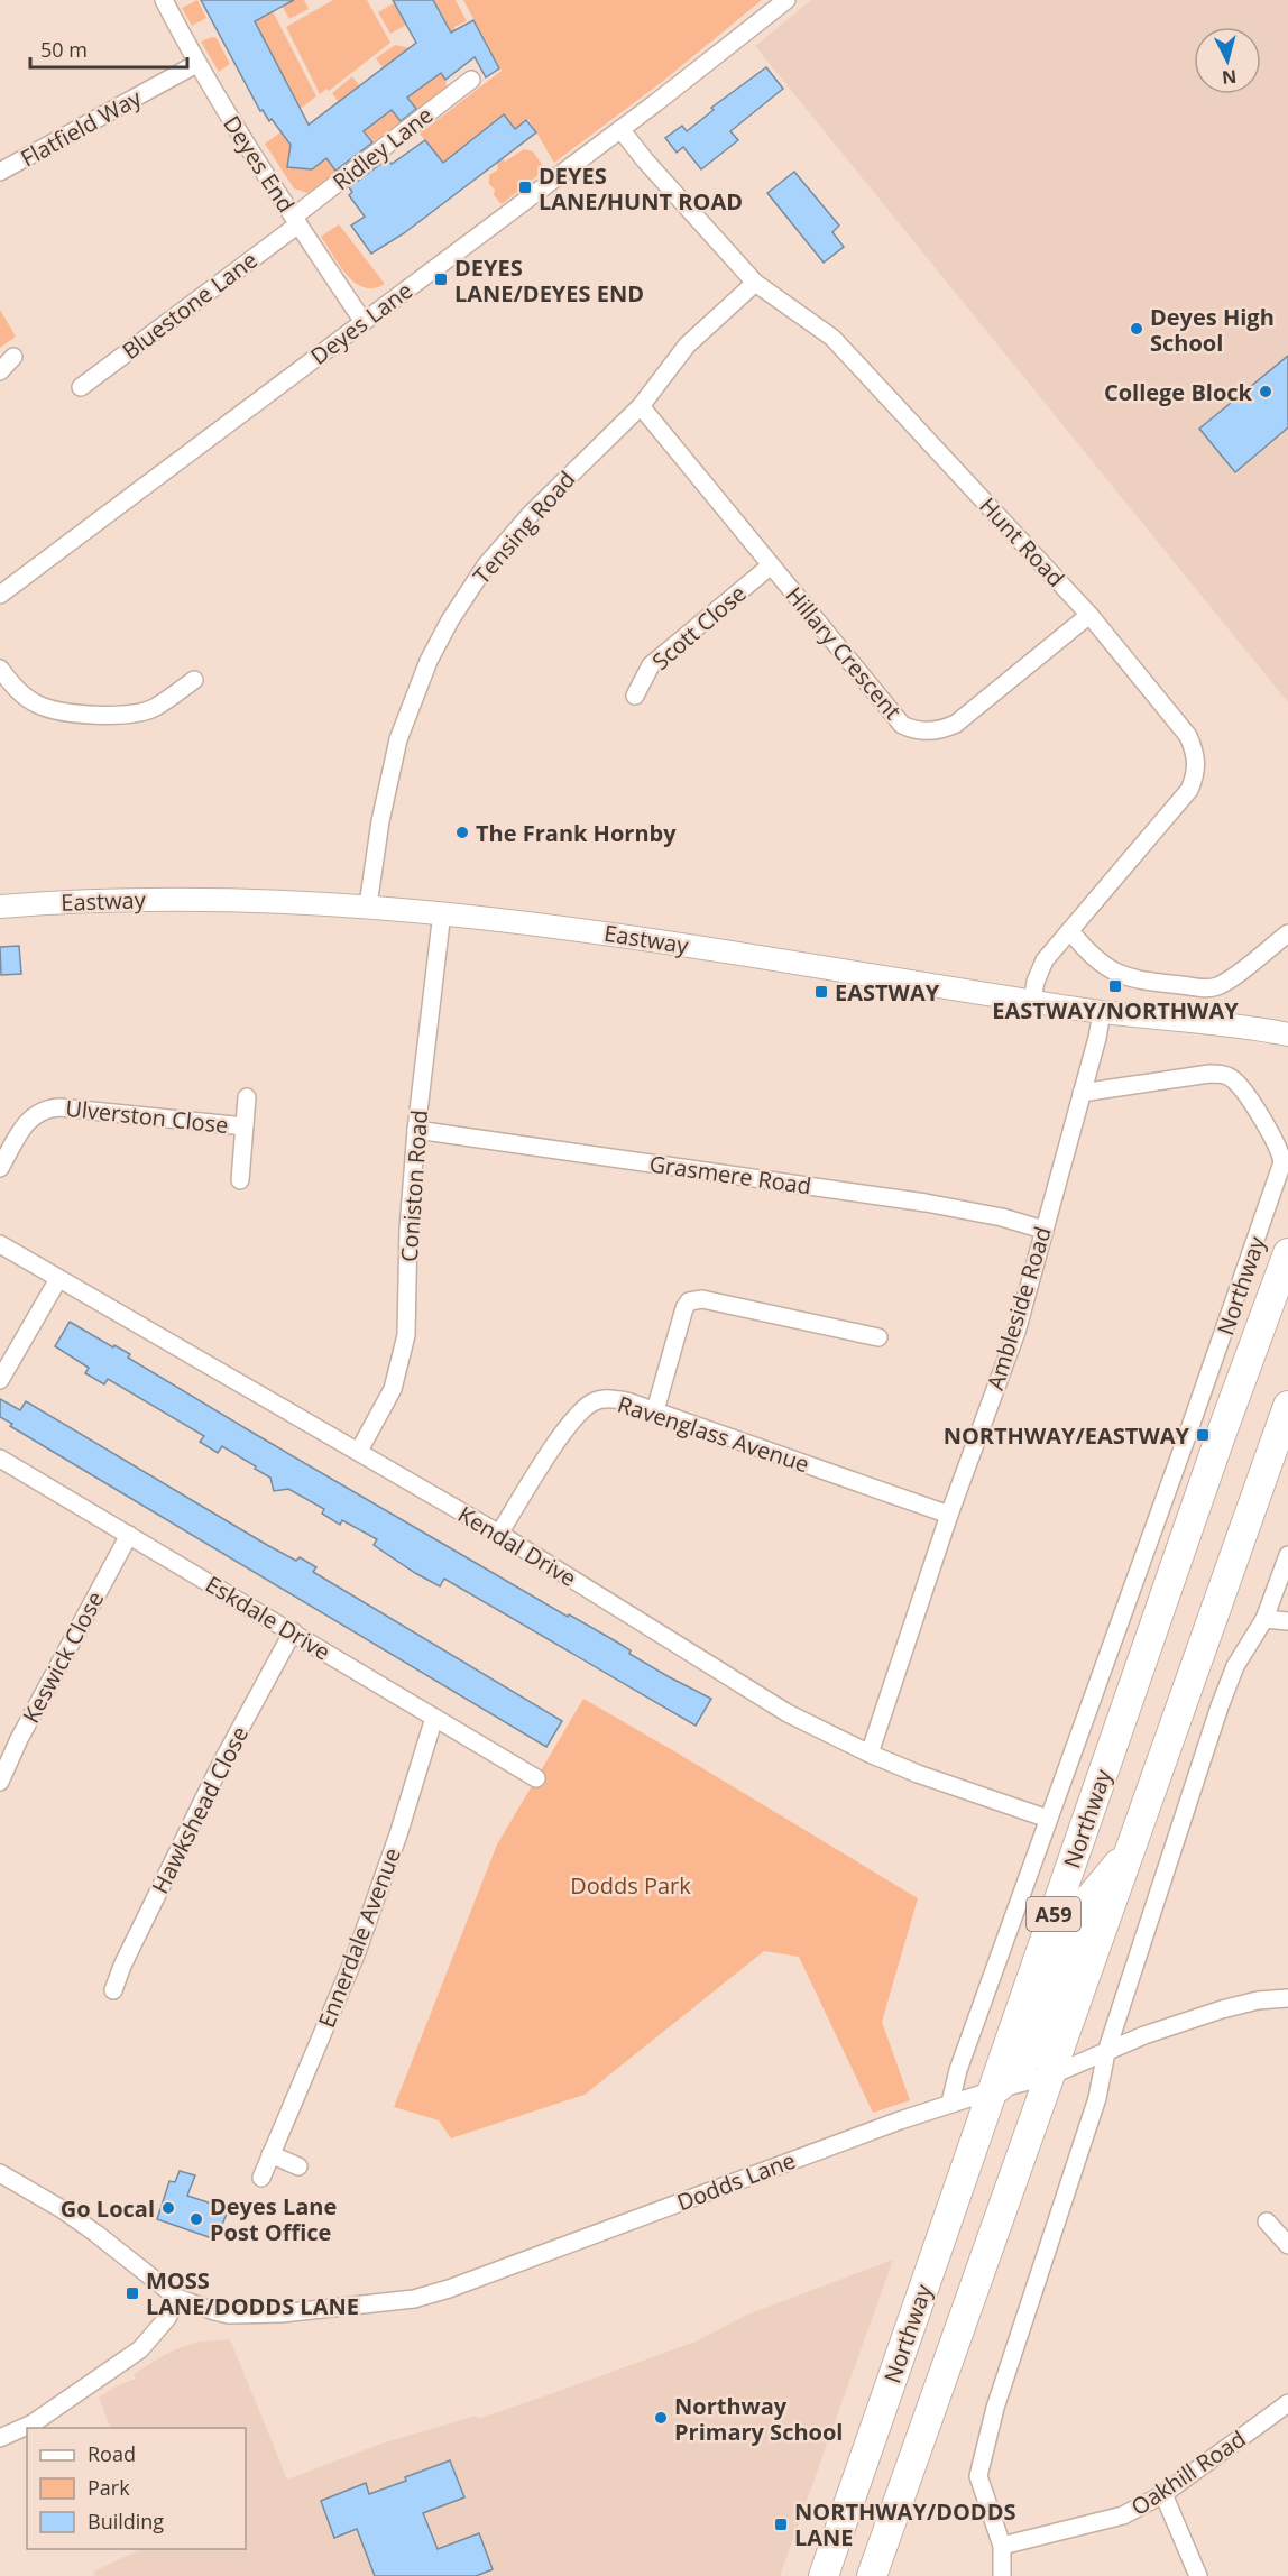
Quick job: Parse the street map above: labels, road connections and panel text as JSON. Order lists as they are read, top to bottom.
{
  "streets": {
    "highway": ["Northway", "A59"],
    "street": [
      "Flatfield Way",
      "Ridley Lane",
      "Deyes End",
      "Bluestone Lane",
      "Deyes Lane",
      "Tensing Road",
      "Hunt Road",
      "Scott Close",
      "Hillary Crescent",
      "Eastway",
      "Ulverston Close",
      "Grasmere Road",
      "Coniston Road",
      "Ambleside Road",
      "Ravenglass Avenue",
      "Kendal Drive",
      "Eskdale Drive",
      "Keswick Close",
      "Hawkshead Close",
      "Ennerdale Avenue",
      "Dodds Lane",
      "Oakhill Road"
    ]
  },
  "crossings": [
    ["Flatfield Way", "Deyes End"],
    ["Ridley Lane", "Deyes End"],
    ["Ridley Lane", "Bluestone Lane"],
    ["Deyes End", "Bluestone Lane"],
    ["Deyes End", "Deyes Lane"],
    ["Deyes Lane", "Hunt Road"],
    ["Tensing Road", "Hunt Road"],
    ["Tensing Road", "Hillary Crescent"],
    ["Tensing Road", "Eastway"],
    ["Hunt Road", "Hillary Crescent"],
    ["Hunt Road", "Eastway"],
    ["Scott Close", "Hillary Crescent"],
    ["Eastway", "Coniston Road"],
    ["Eastway", "Ambleside Road"],
    ["Grasmere Road", "Coniston Road"],
    ["Grasmere Road", "Ambleside Road"],
    ["Coniston Road", "Kendal Drive"],
    ["Northway", "Ambleside Road"],
    ["Northway", "Kendal Drive"],
    ["Northway", "Dodds Lane"],
    ["Ambleside Road", "Ravenglass Avenue"],
    ["Ambleside Road", "Kendal Drive"],
    ["Ravenglass Avenue", "Kendal Drive"],
    ["Eskdale Drive", "Keswick Close"],
    ["Eskdale Drive", "Hawkshead Close"],
    ["Eskdale Drive", "Ennerdale Avenue"],
    ["A59", "Dodds Lane"]
  ],
  "parks": ["Dodds Park"],
  "places": {
    "transit": [
      "DEYES LANE/HUNT ROAD",
      "DEYES LANE/DEYES END",
      "EASTWAY/NORTHWAY",
      "EASTWAY",
      "NORTHWAY/EASTWAY",
      "MOSS LANE/DODDS LANE",
      "NORTHWAY/DODDS LANE"
    ],
    "other": [
      "Deyes High School",
      "College Block",
      "The Frank Hornby",
      "Go Local",
      "Deyes Lane Post Office",
      "Northway Primary School"
    ]
  },
  "legend": ["Road", "Park", "Building"],
  "scale_bar": "50 m",
  "north": "bottom"
}
